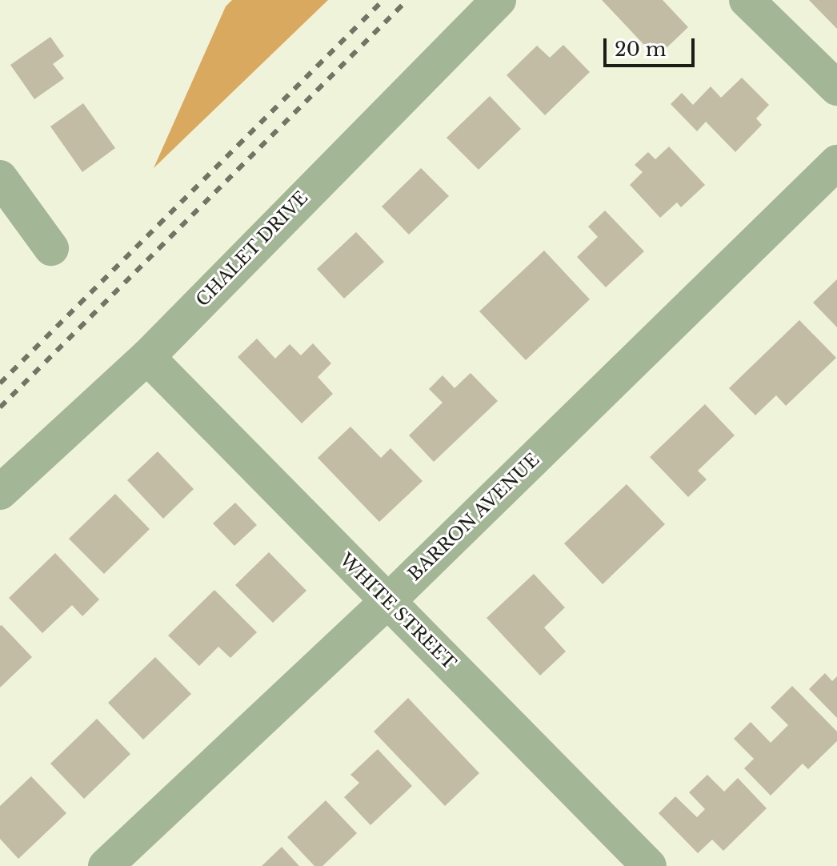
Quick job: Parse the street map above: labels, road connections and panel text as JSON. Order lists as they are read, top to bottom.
{
  "streets": {
    "street": ["CHALET DRIVE", "BARRON AVENUE", "WHITE STREET"]
  },
  "crossings": [
    ["CHALET DRIVE", "WHITE STREET"],
    ["BARRON AVENUE", "WHITE STREET"]
  ],
  "scale_bar": "20 m"
}
